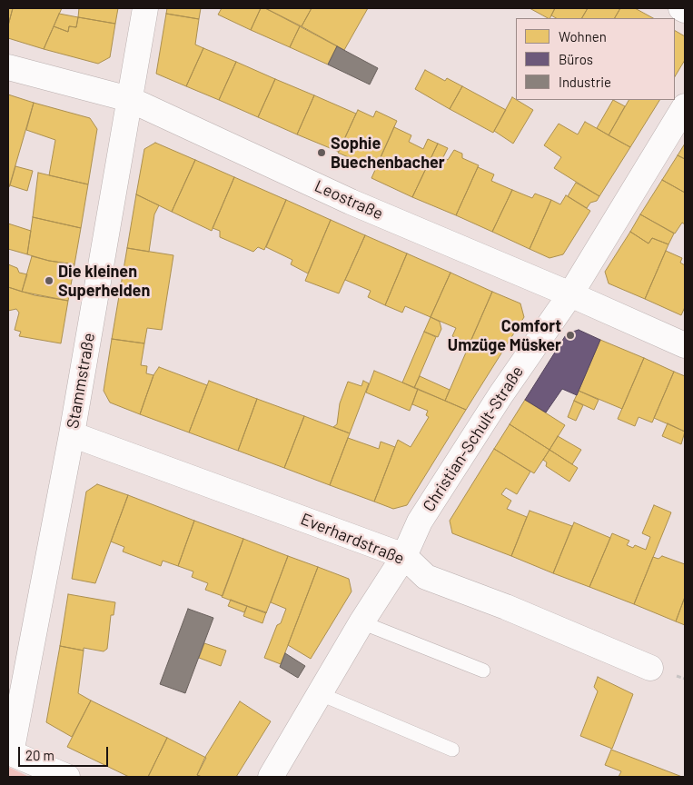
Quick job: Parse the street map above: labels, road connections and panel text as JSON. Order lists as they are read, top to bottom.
{
  "streets": {
    "street": [
      "Leostraße",
      "Stammstraße",
      "Christian-Schult-Straße",
      "Everhardstraße"
    ]
  },
  "crossings": [
    ["Leostraße", "Stammstraße"],
    ["Leostraße", "Christian-Schult-Straße"],
    ["Stammstraße", "Everhardstraße"],
    ["Christian-Schult-Straße", "Everhardstraße"]
  ],
  "places": ["Sophie Buechenbacher", "Die kleinen Superhelden", "Comfort Umzüge Müsker"],
  "legend": ["Wohnen", "Büros", "Industrie"],
  "scale_bar": "20 m"
}
